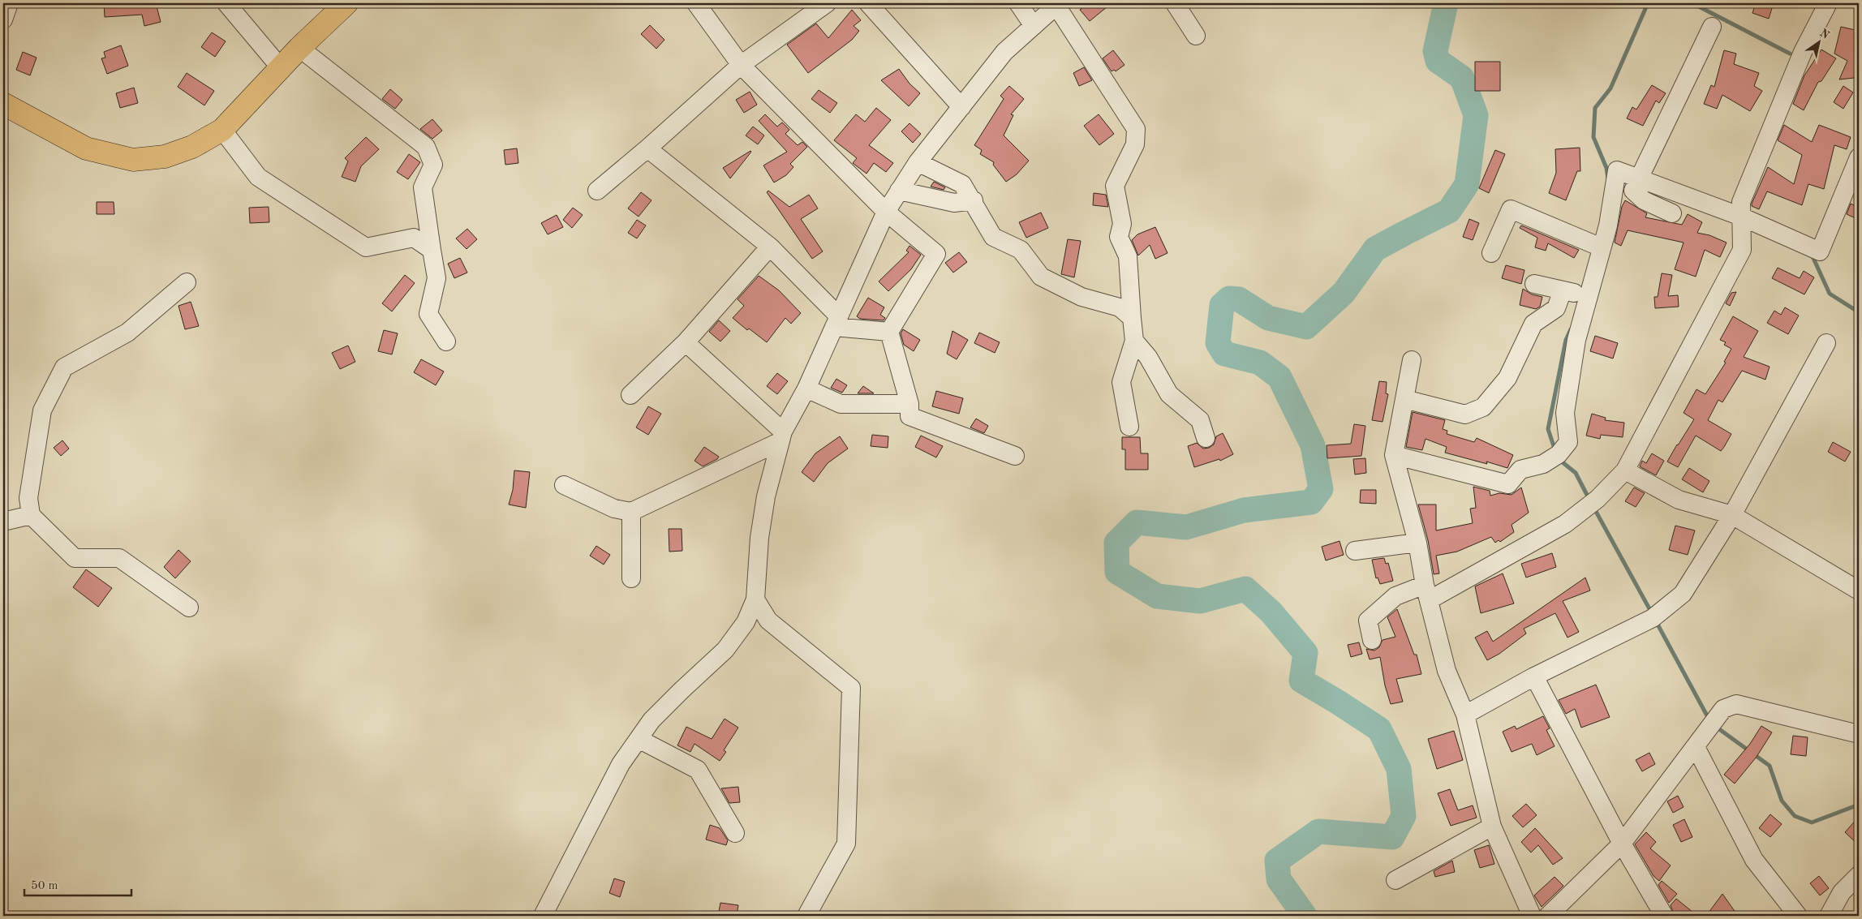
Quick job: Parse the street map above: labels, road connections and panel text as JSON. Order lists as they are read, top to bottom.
{
  "scale_bar": "50 m",
  "north": "top right"
}
